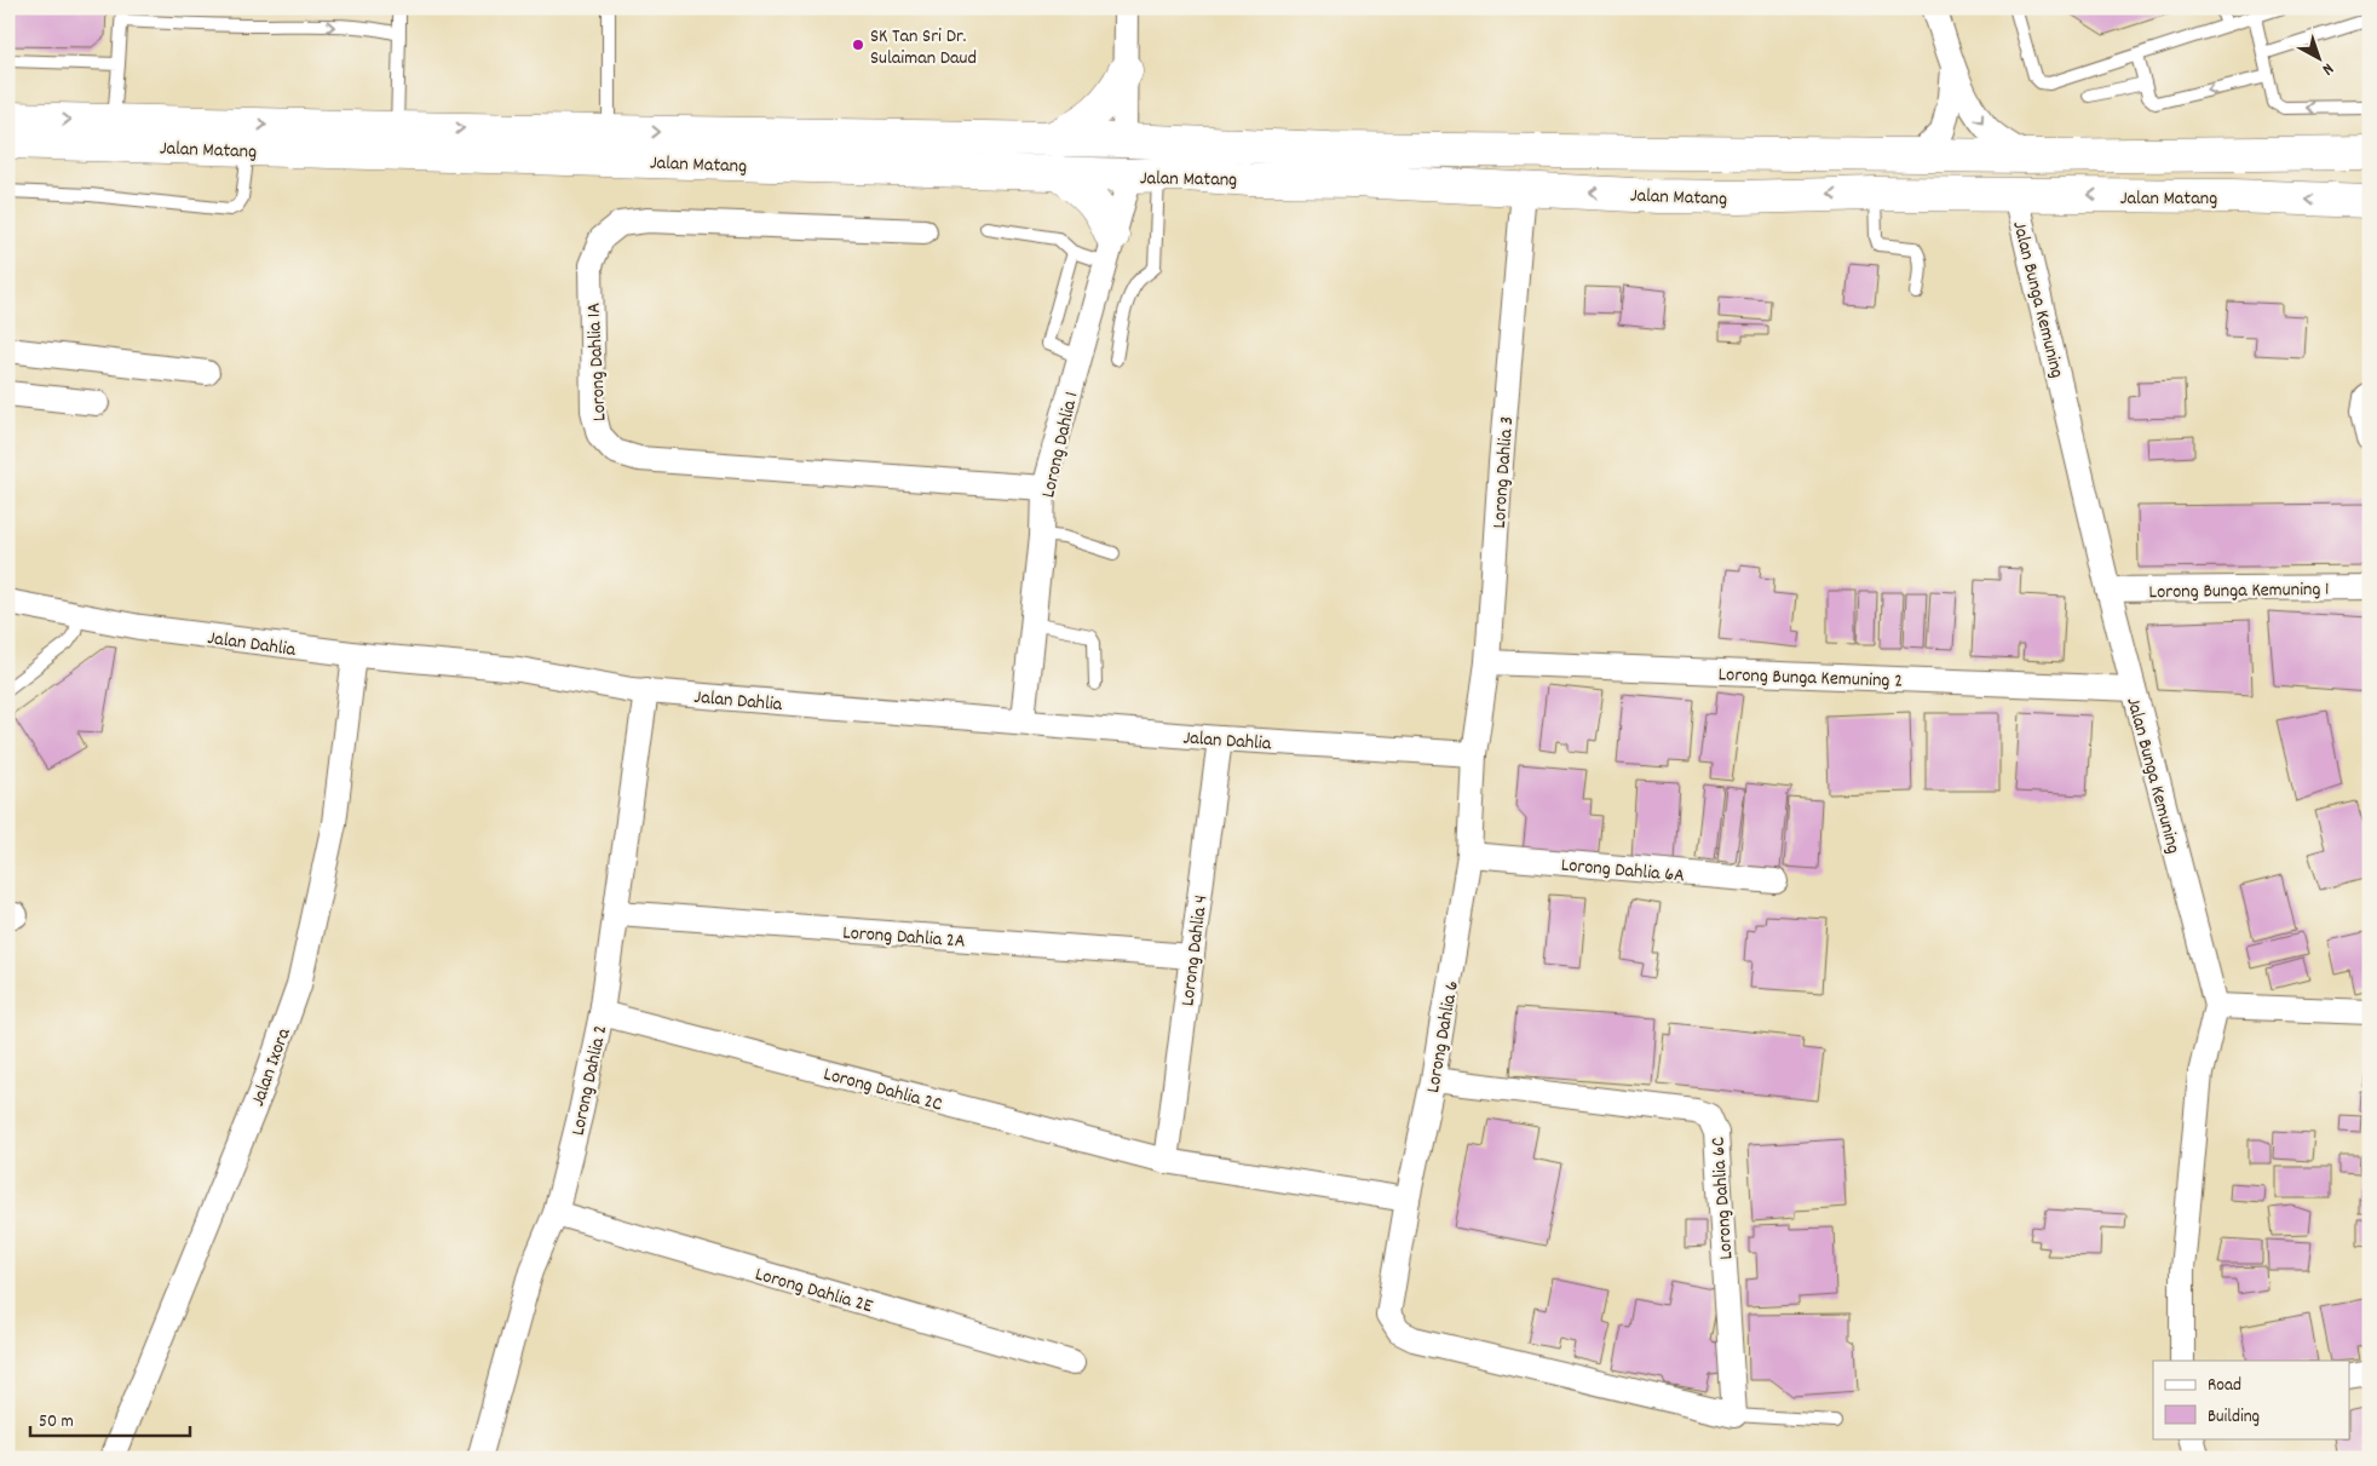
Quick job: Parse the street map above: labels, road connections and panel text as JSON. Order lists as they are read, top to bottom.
{
  "streets": {
    "main road": ["Jalan Matang"],
    "street": [
      "Jalan Bunga Kemuning",
      "Lorong Dahlia 1A",
      "Lorong Dahlia 1",
      "Lorong Dahlia 3",
      "Lorong Bunga Kemuning 1",
      "Jalan Dahlia",
      "Lorong Bunga Kemuning 2",
      "Lorong Dahlia 6A",
      "Lorong Dahlia 2A",
      "Lorong Dahlia 4",
      "Lorong Dahlia 6",
      "Jalan Ixora",
      "Lorong Dahlia 2",
      "Lorong Dahlia 2C",
      "Lorong Dahlia 6C",
      "Lorong Dahlia 2E"
    ]
  },
  "crossings": [
    ["Jalan Matang", "Jalan Bunga Kemuning"],
    ["Jalan Matang", "Lorong Dahlia 1"],
    ["Jalan Matang", "Lorong Dahlia 3"],
    ["Jalan Bunga Kemuning", "Lorong Bunga Kemuning 1"],
    ["Jalan Bunga Kemuning", "Lorong Bunga Kemuning 2"],
    ["Lorong Dahlia 1A", "Lorong Dahlia 1"],
    ["Lorong Dahlia 1", "Jalan Dahlia"],
    ["Lorong Dahlia 3", "Jalan Dahlia"],
    ["Lorong Dahlia 3", "Lorong Bunga Kemuning 2"],
    ["Lorong Dahlia 3", "Lorong Dahlia 6"],
    ["Jalan Dahlia", "Lorong Dahlia 4"],
    ["Jalan Dahlia", "Lorong Dahlia 6"],
    ["Jalan Dahlia", "Jalan Ixora"],
    ["Jalan Dahlia", "Lorong Dahlia 2"],
    ["Lorong Dahlia 6A", "Lorong Dahlia 6"],
    ["Lorong Dahlia 2A", "Lorong Dahlia 4"],
    ["Lorong Dahlia 2A", "Lorong Dahlia 2"],
    ["Lorong Dahlia 4", "Lorong Dahlia 2C"],
    ["Lorong Dahlia 6", "Lorong Dahlia 2C"],
    ["Lorong Dahlia 6", "Lorong Dahlia 6C"],
    ["Lorong Dahlia 2", "Lorong Dahlia 2C"],
    ["Lorong Dahlia 2", "Lorong Dahlia 2E"]
  ],
  "places": ["SK Tan Sri Dr. Sulaiman Daud"],
  "legend": ["Road", "Building"],
  "scale_bar": "50 m",
  "north": "bottom right"
}
